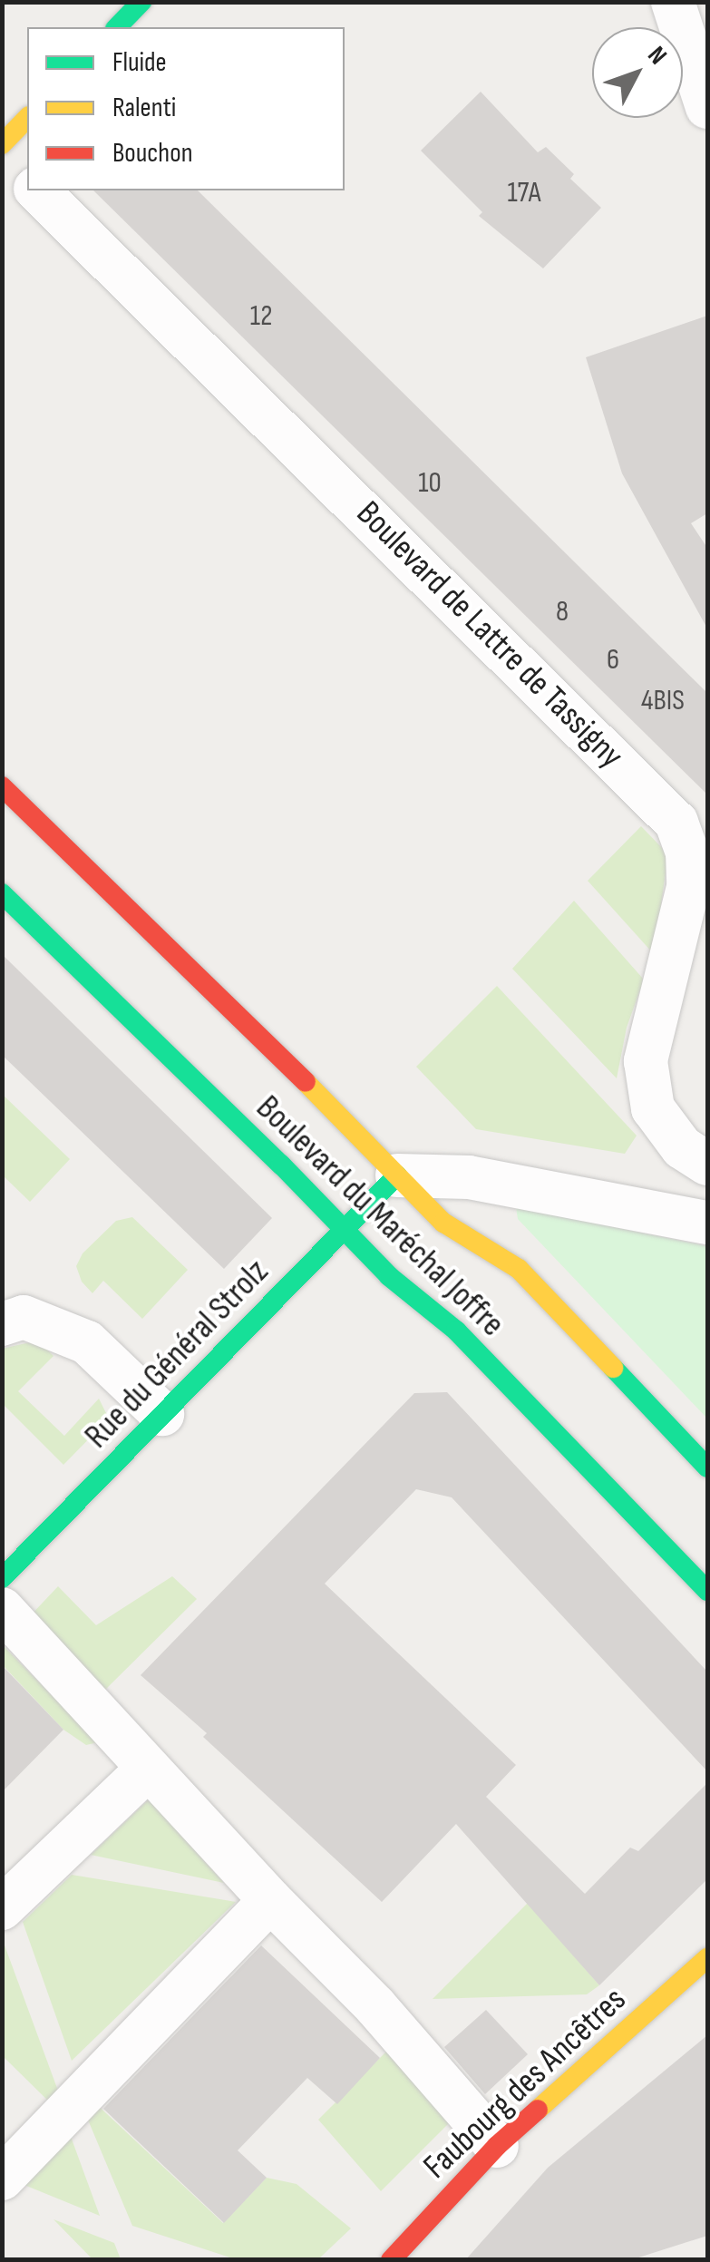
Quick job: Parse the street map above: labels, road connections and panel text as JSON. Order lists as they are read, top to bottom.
{
  "streets": {
    "main road": ["Boulevard du Maréchal Joffre", "Rue du Général Strolz", "Faubourg des Ancêtres"],
    "street": ["Boulevard de Lattre de Tassigny"]
  },
  "crossings": [
    ["Boulevard du Maréchal Joffre", "Rue du Général Strolz"]
  ],
  "house_numbers": [
    "17A",
    "12",
    "10",
    "8",
    "6",
    "4BIS"
  ],
  "legend": ["Fluide", "Ralenti", "Bouchon"],
  "north": "top right"
}
